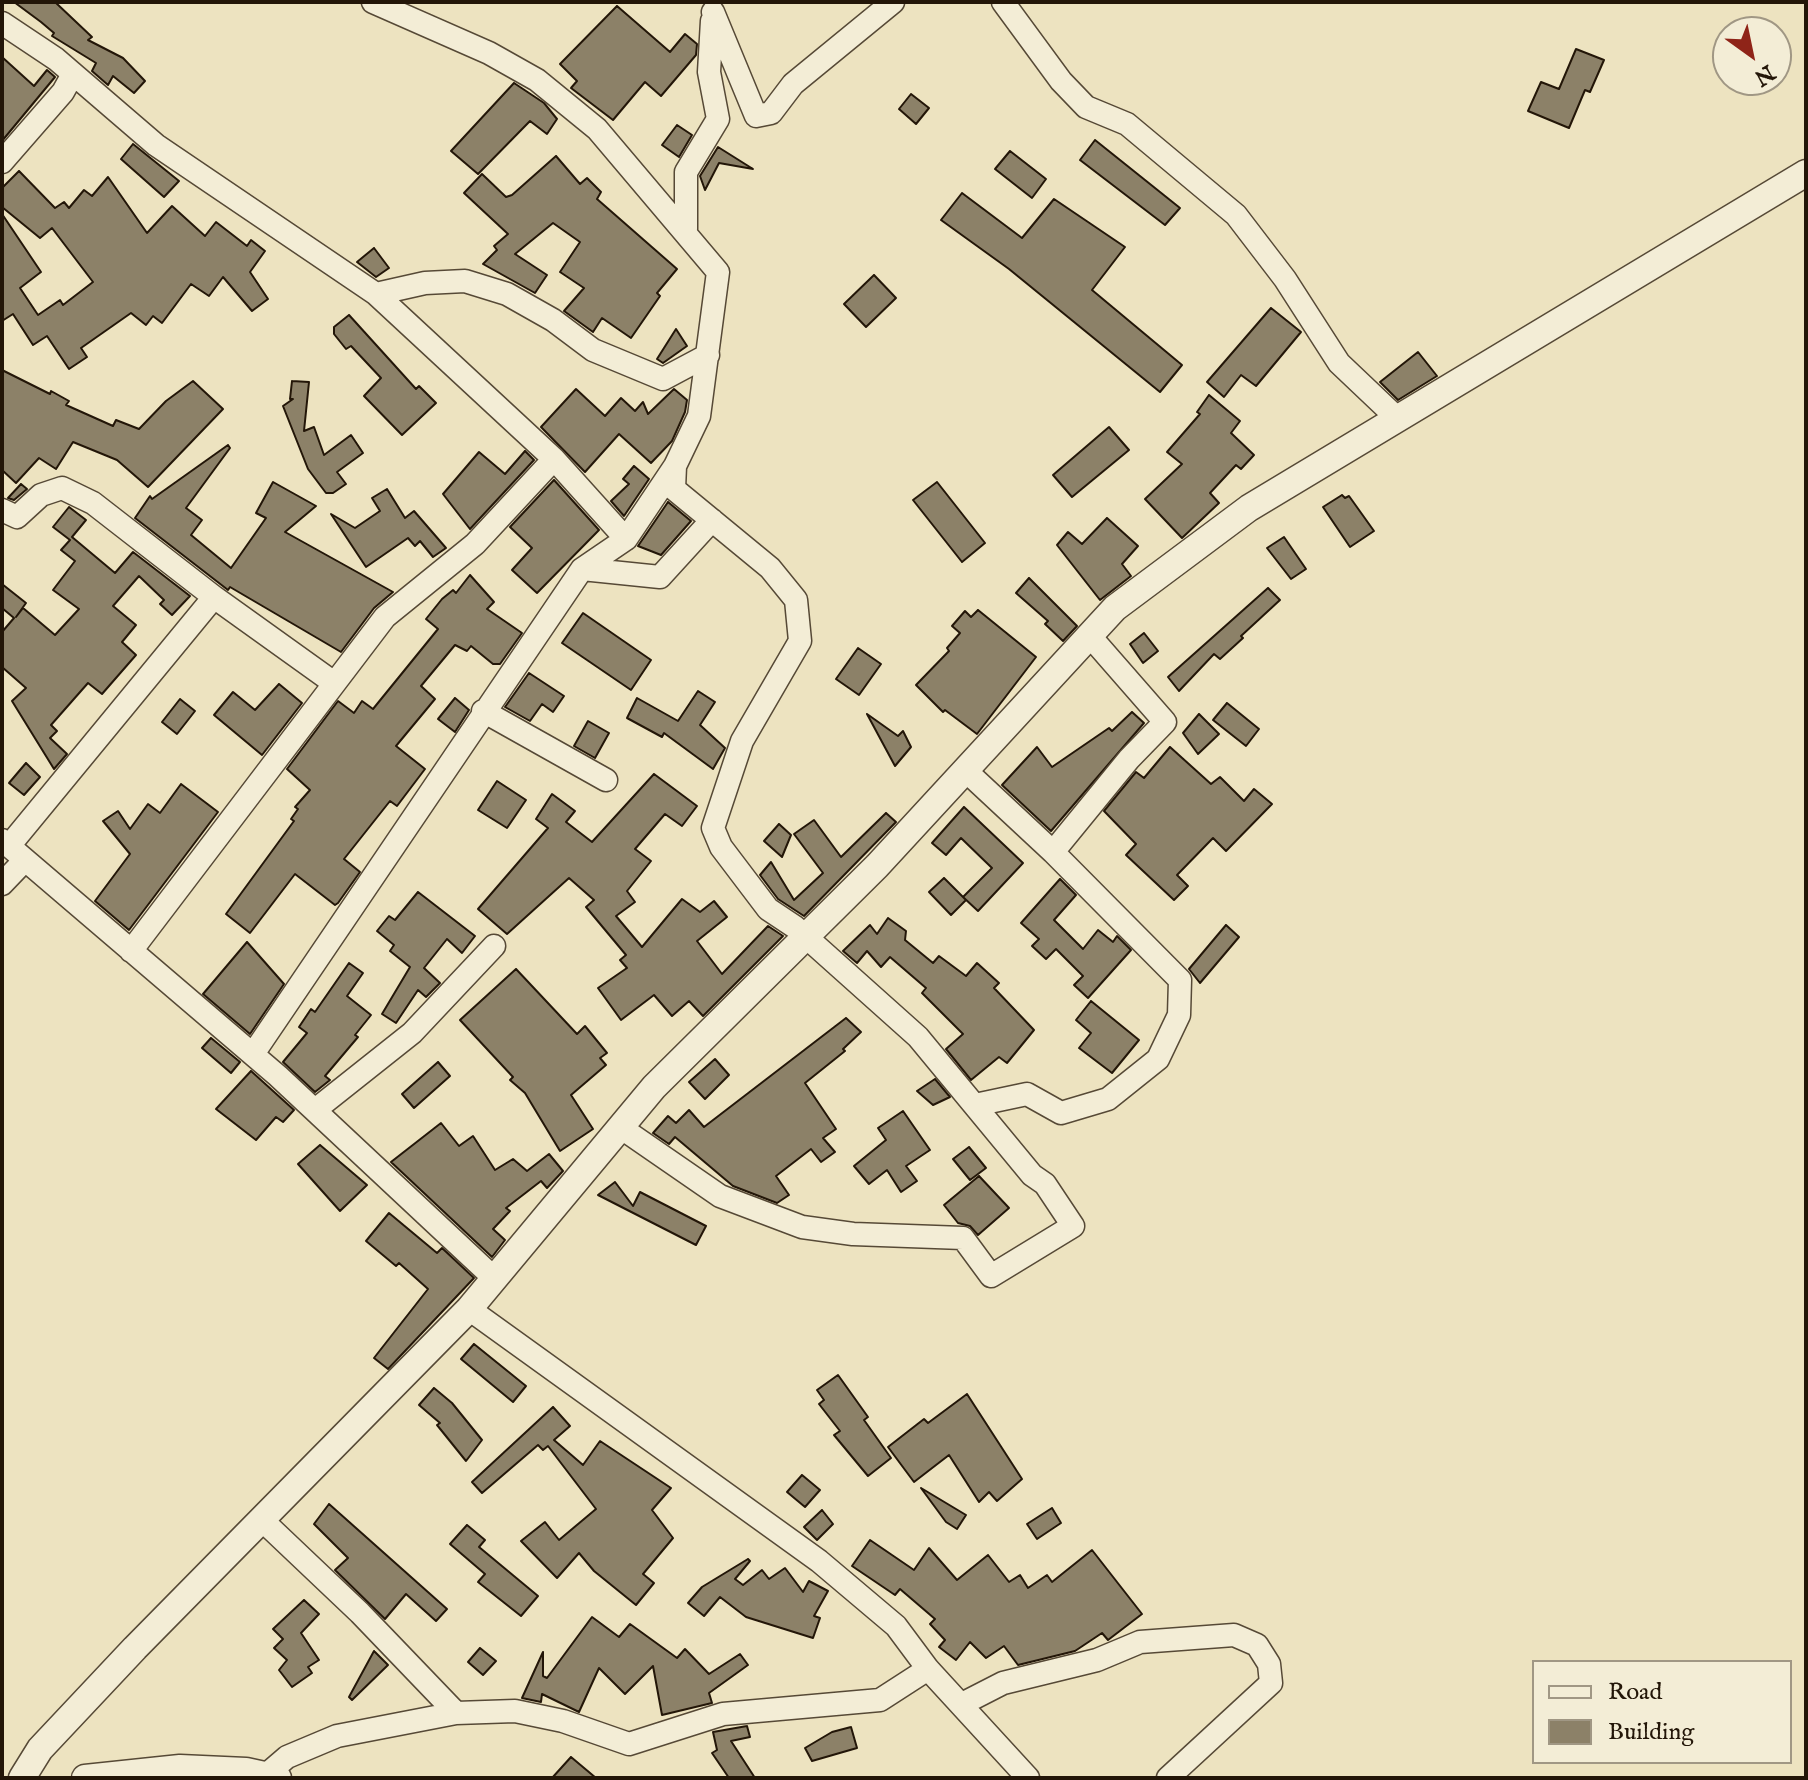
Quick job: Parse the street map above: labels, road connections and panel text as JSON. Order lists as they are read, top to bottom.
{
  "legend": ["Road", "Building"],
  "north": "bottom right"
}
